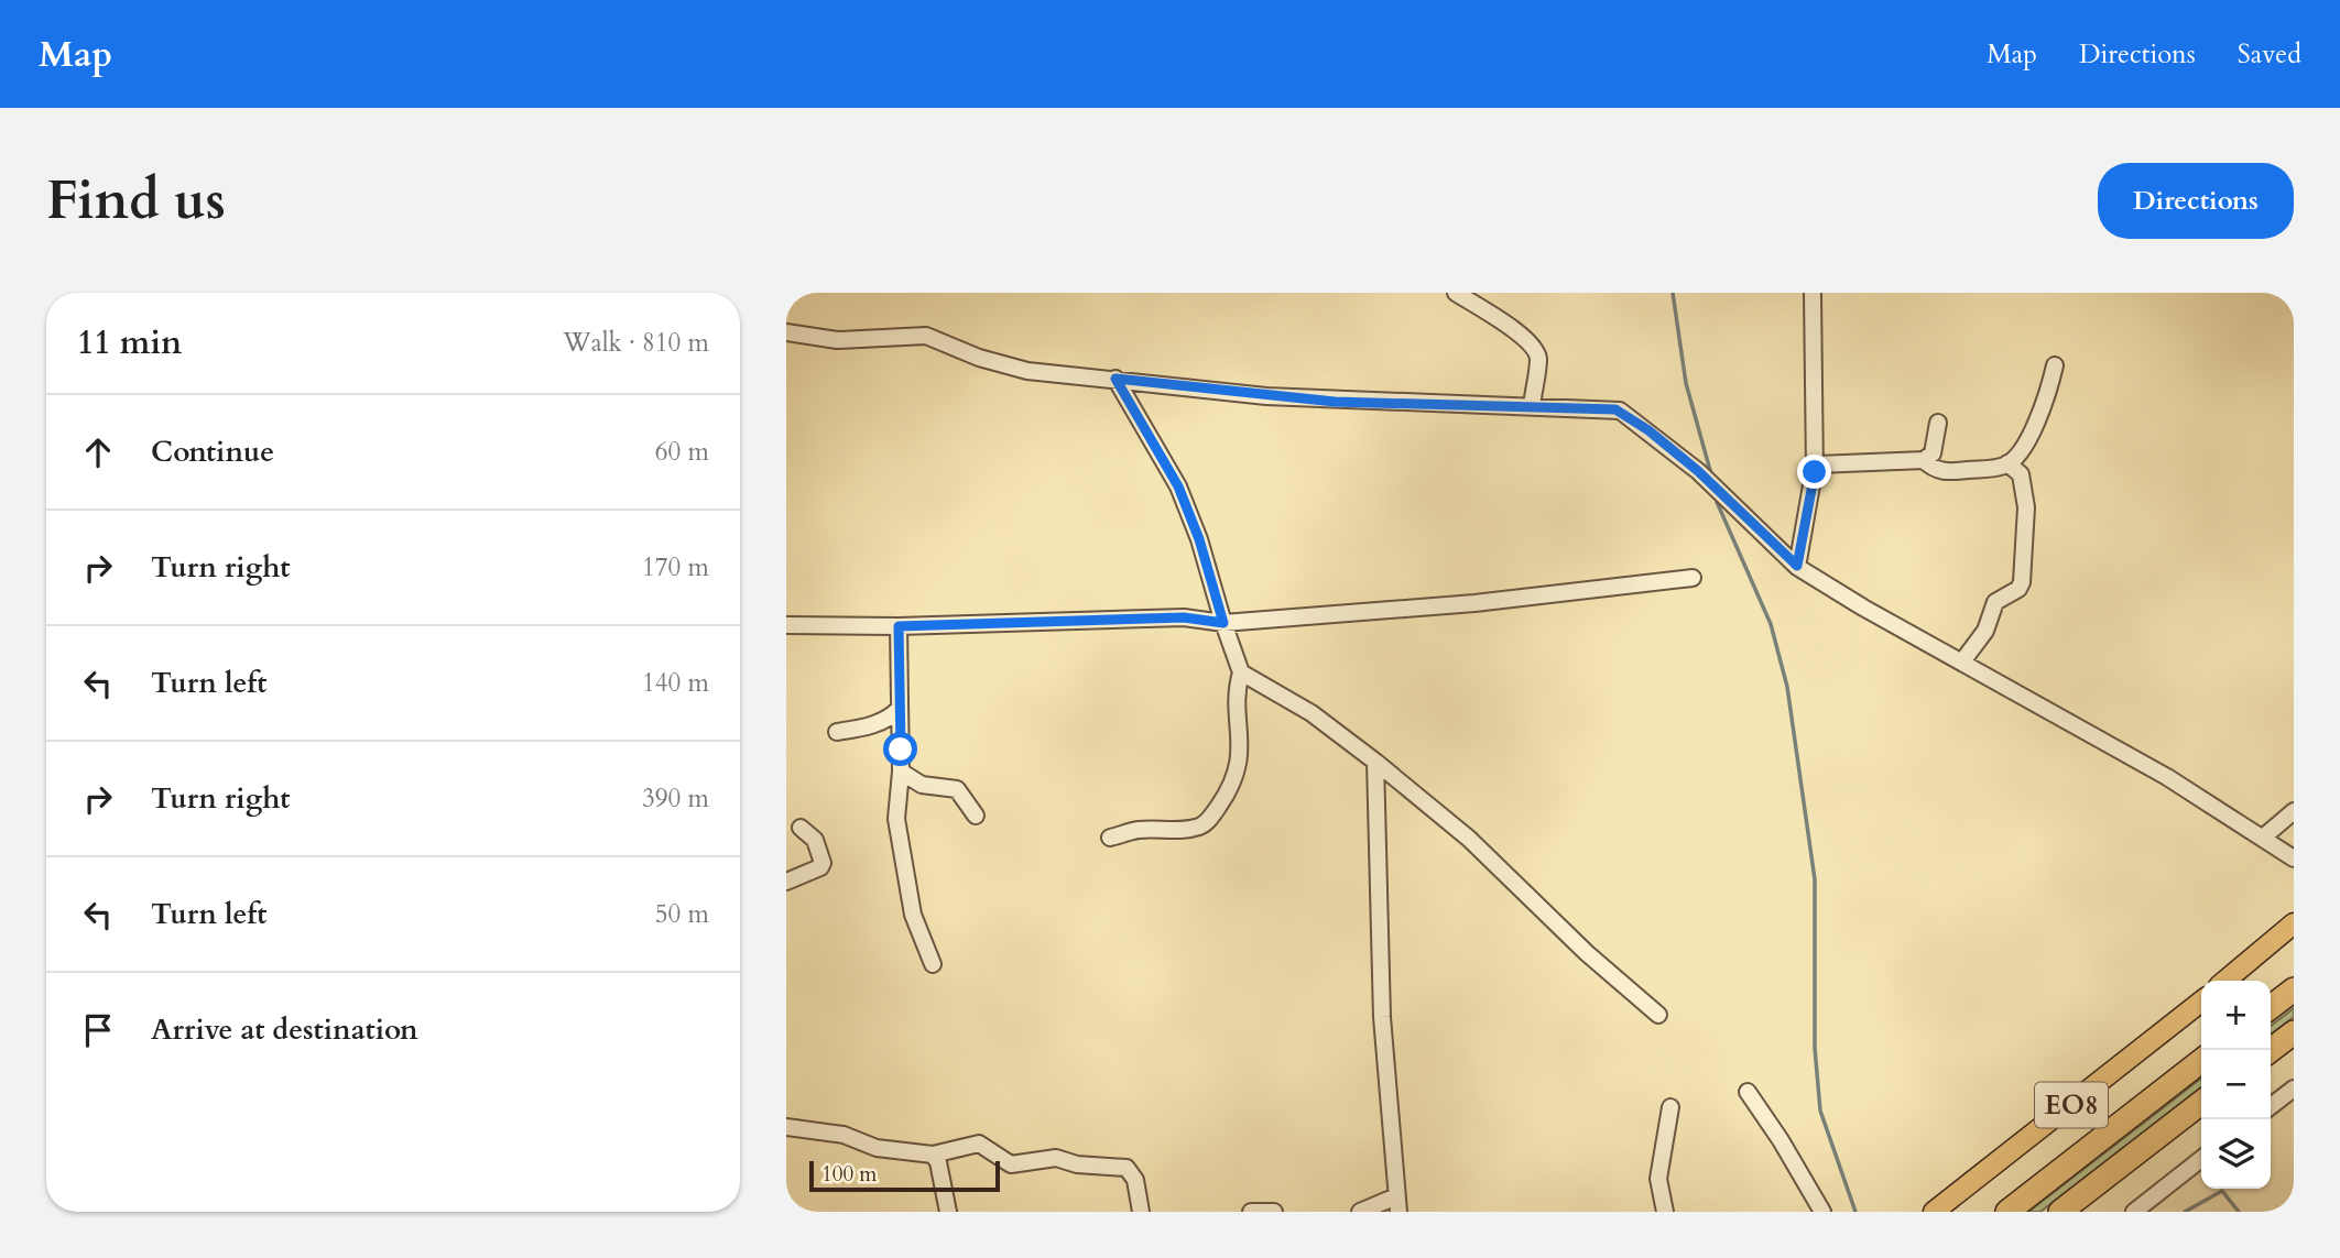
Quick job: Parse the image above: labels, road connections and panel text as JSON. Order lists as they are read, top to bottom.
{
  "streets": {
    "main road": ["ΕΟ8"]
  },
  "scale_bar": "100 m",
  "page": {
    "header": "Map",
    "nav": ["Map", "Directions", "Saved"],
    "buttons": "Directions",
    "title": "Find us",
    "heading": ["11 min", "Walk · 810 m"],
    "list": [
      ["Continue", "60 m"],
      ["Turn right", "170 m"],
      ["Turn left", "140 m"],
      ["Turn right", "390 m"],
      ["Turn left", "50 m"],
      "Arrive at destination"
    ],
    "map_buttons": ["+", "−"],
    "scale": "100 m"
  }
}
